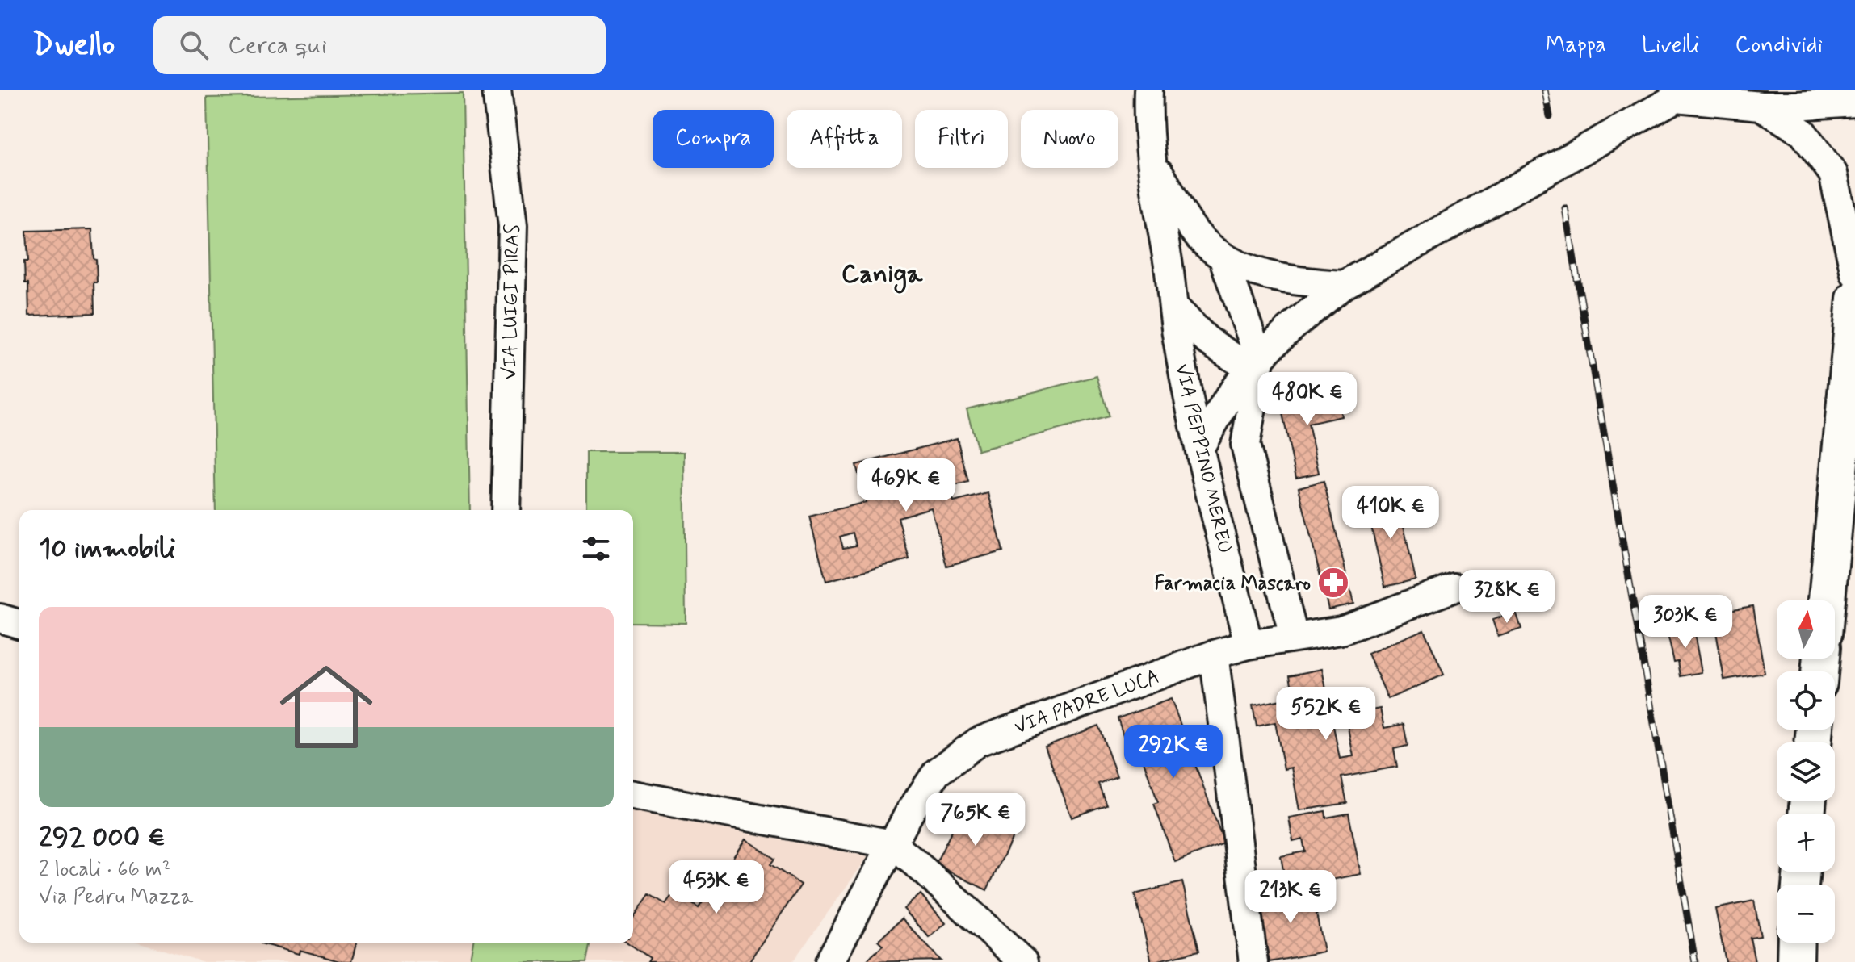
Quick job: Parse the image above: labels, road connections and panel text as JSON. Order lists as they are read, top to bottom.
{
  "streets": {
    "street": ["VIA LUIGI PIRAS", "VIA PEPPINO MEREU", "VIA PADRE LUCA"]
  },
  "crossings": [
    ["VIA PEPPINO MEREU", "VIA PADRE LUCA"]
  ],
  "districts": ["Caniga"],
  "places": {
    "pharmacy": ["Farmacia Mascaro"]
  },
  "north": "top",
  "page": {
    "header": "Dwello",
    "search": "Cerca qui",
    "nav": ["Mappa", "Livelli", "Condividi"],
    "chip": [
      "Compra",
      "Affitta",
      "Filtri",
      "Nuovo"
    ],
    "price": [
      "480K €",
      "469K €",
      "410K €",
      "328K €",
      "303K €",
      "552K €",
      "292K €",
      "765K €",
      "453K €",
      "213K €"
    ],
    "heading": "10 immobili",
    "list": [
      {
        "name": "292 000 €",
        "note": "2 locali · 66 m² · Via Pedru Mazza"
      }
    ],
    "map_buttons": ["+", "−"]
  }
}
